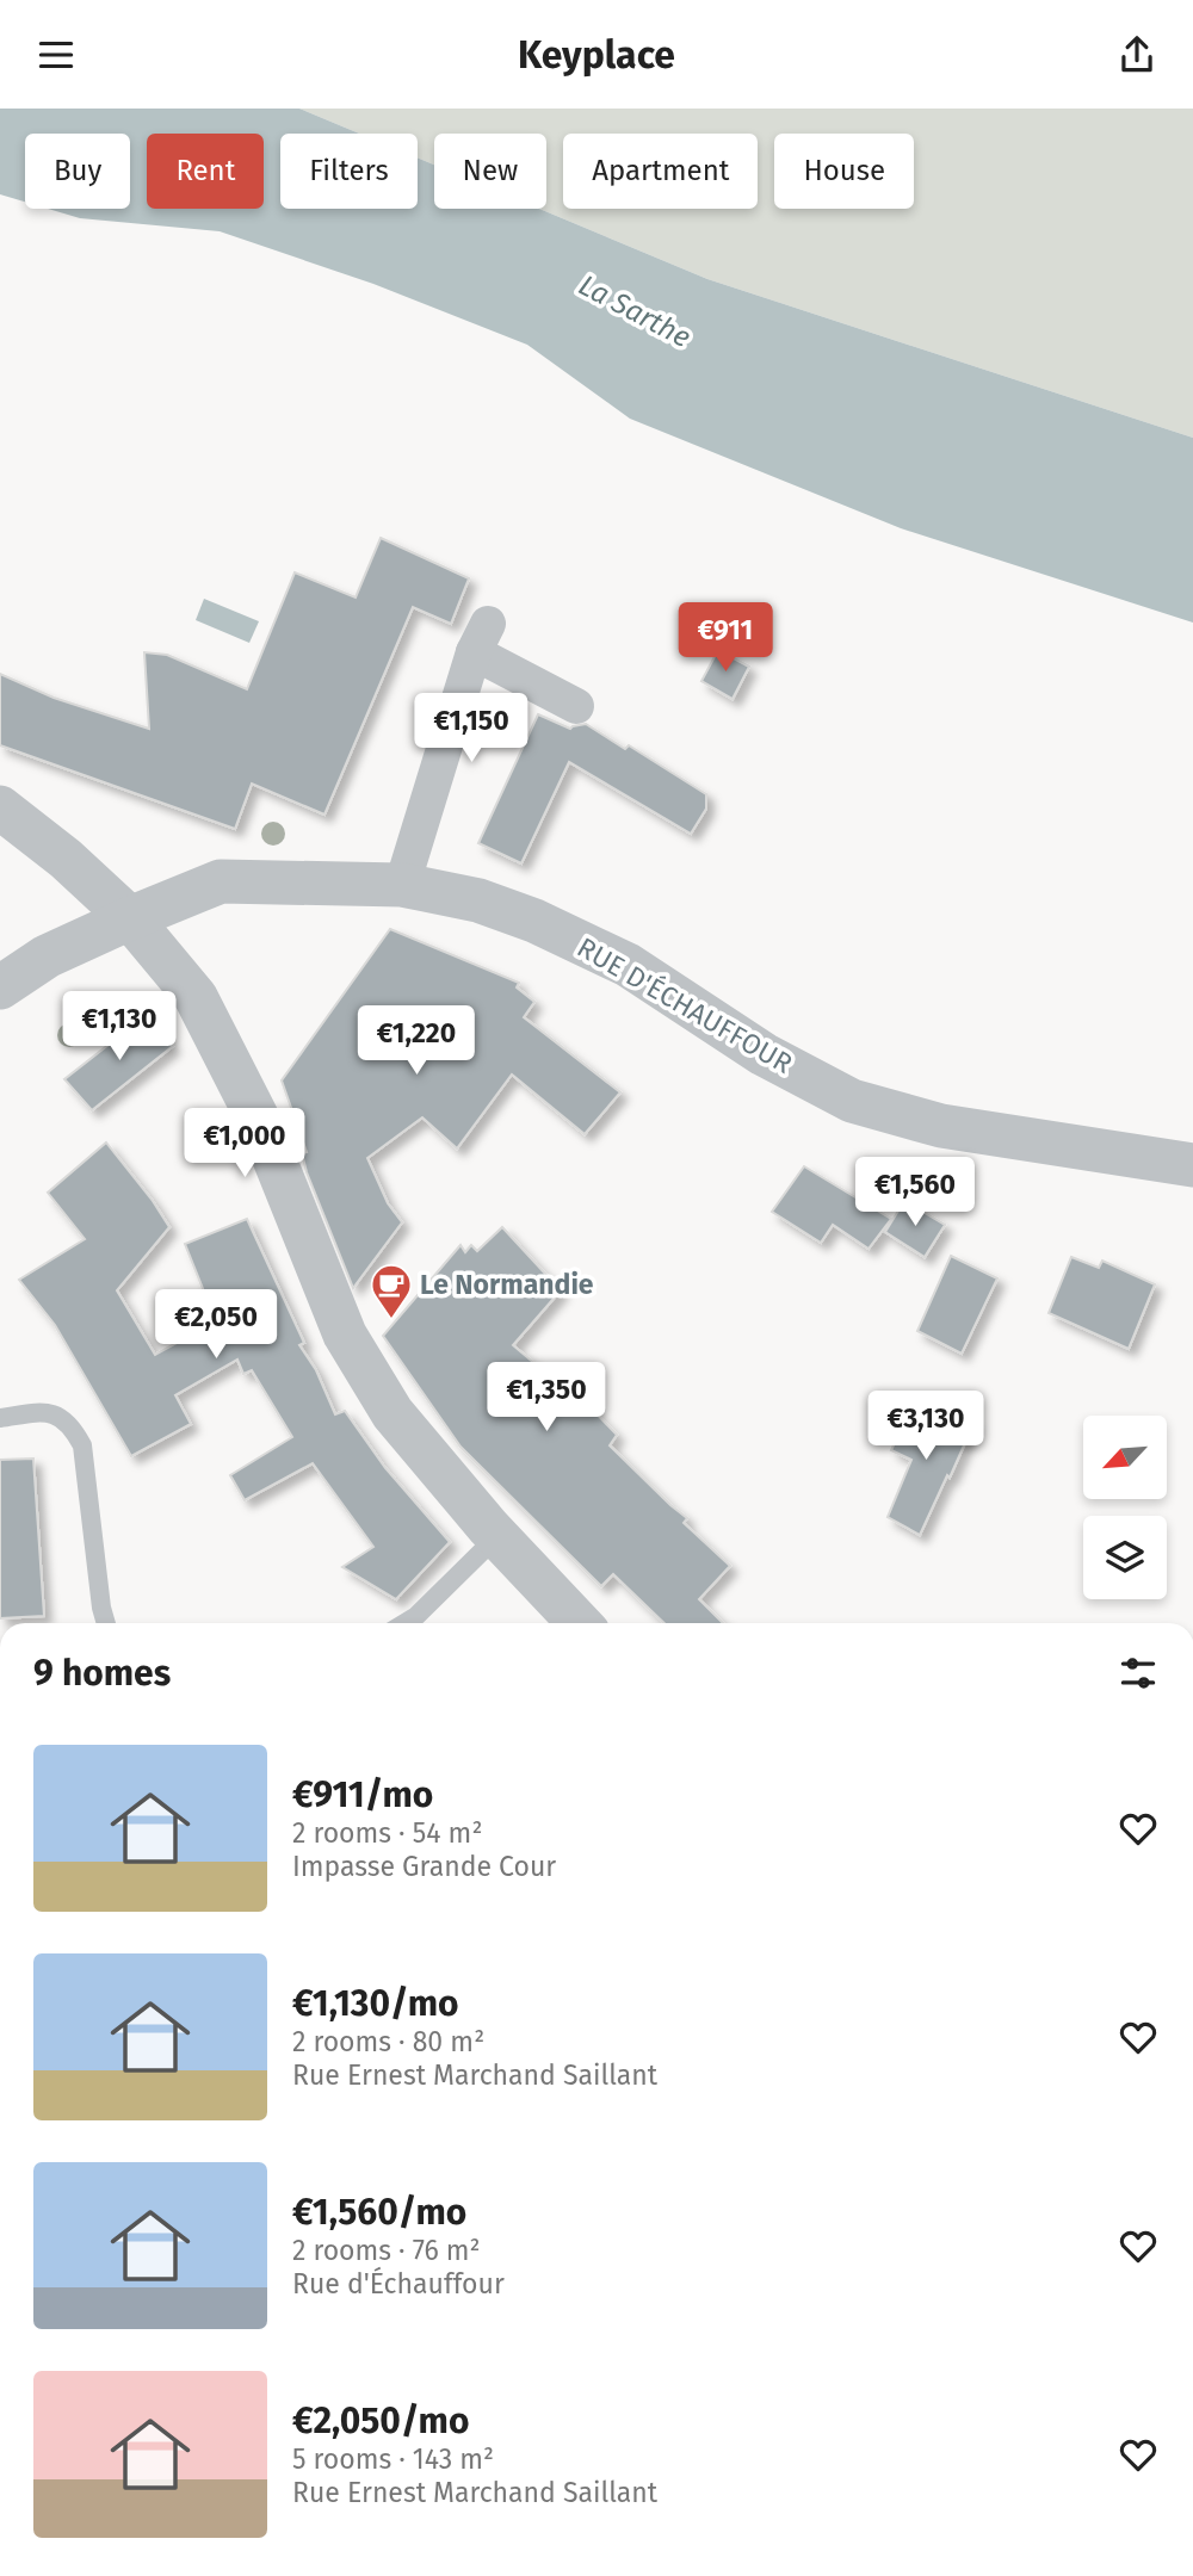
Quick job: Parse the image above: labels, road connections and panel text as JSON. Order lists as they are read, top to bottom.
{
  "streets": {
    "street": ["RUE D'ÉCHAUFFOUR"]
  },
  "water": ["La Sarthe"],
  "places": {
    "cafe": ["Le Normandie"]
  },
  "north": "bottom left",
  "page": {
    "header": "Keyplace",
    "chip": [
      "Buy",
      "Rent",
      "Filters",
      "New",
      "Apartment",
      "House"
    ],
    "price": [
      "€911",
      "€1,150",
      "€1,130",
      "€1,220",
      "€1,000",
      "€1,560",
      "€2,050",
      "€1,350",
      "€3,130"
    ],
    "heading": "9 homes",
    "list": [
      {
        "name": "€911/mo",
        "note": "2 rooms · 54 m² · Impasse Grande Cour"
      },
      {
        "name": "€1,130/mo",
        "note": "2 rooms · 80 m² · Rue Ernest Marchand Saillant"
      },
      {
        "name": "€1,560/mo",
        "note": "2 rooms · 76 m² · Rue d'Échauffour"
      },
      {
        "name": "€2,050/mo",
        "note": "5 rooms · 143 m² · Rue Ernest Marchand Saillant"
      }
    ]
  }
}
